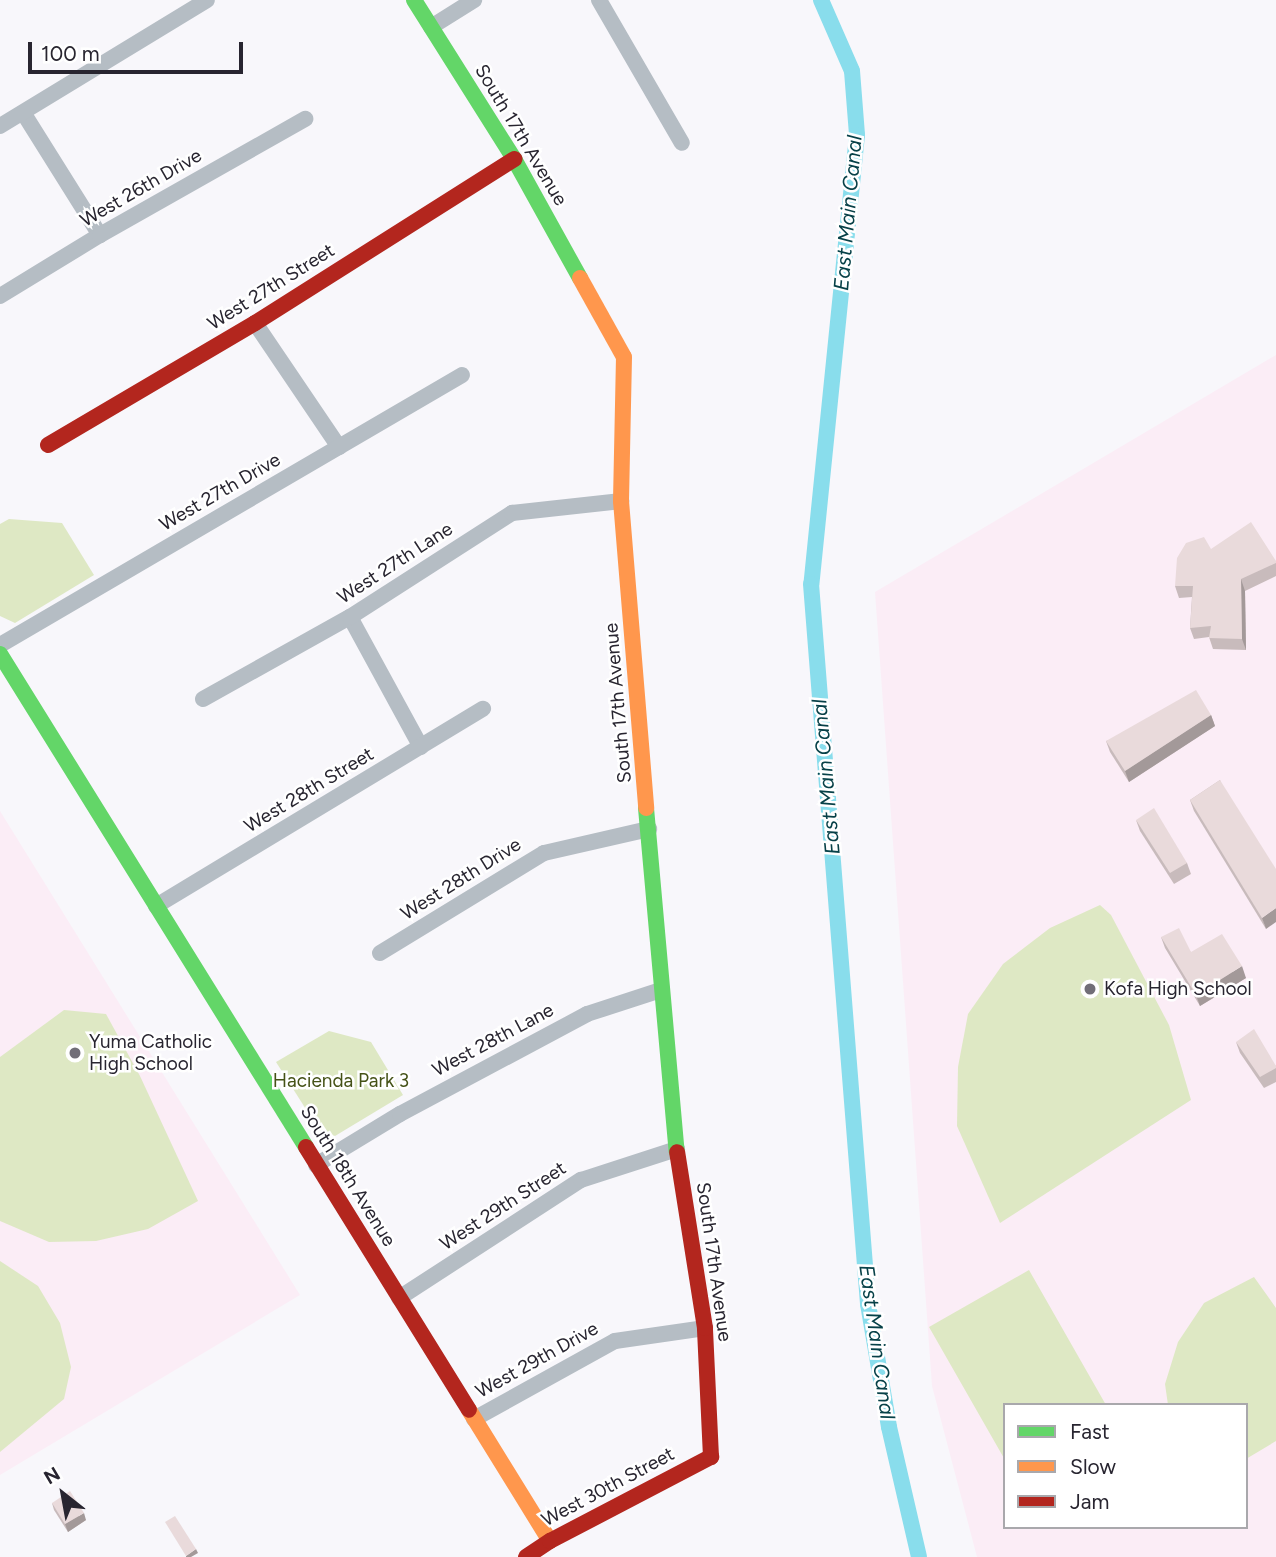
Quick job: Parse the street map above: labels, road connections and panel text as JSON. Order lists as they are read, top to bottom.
{
  "streets": {
    "street": [
      "South 17th Avenue",
      "West 26th Drive",
      "West 27th Street",
      "West 27th Drive",
      "West 27th Lane",
      "West 28th Street",
      "West 28th Drive",
      "West 28th Lane",
      "South 18th Avenue",
      "West 29th Street",
      "West 29th Drive",
      "West 30th Street"
    ]
  },
  "crossings": [
    ["South 17th Avenue", "West 27th Street"],
    ["South 17th Avenue", "West 27th Lane"],
    ["South 17th Avenue", "West 28th Drive"],
    ["South 17th Avenue", "West 28th Lane"],
    ["South 17th Avenue", "West 29th Street"],
    ["South 17th Avenue", "West 29th Drive"],
    ["South 17th Avenue", "West 30th Street"],
    ["West 28th Street", "South 18th Avenue"],
    ["West 28th Lane", "South 18th Avenue"],
    ["South 18th Avenue", "West 29th Street"],
    ["South 18th Avenue", "West 29th Drive"],
    ["South 18th Avenue", "West 30th Street"]
  ],
  "water": ["East Main Canal"],
  "parks": ["Hacienda Park 3"],
  "places": ["Kofa High School", "Yuma Catholic High School"],
  "legend": ["Fast", "Slow", "Jam"],
  "scale_bar": "100 m",
  "north": "top left"
}
